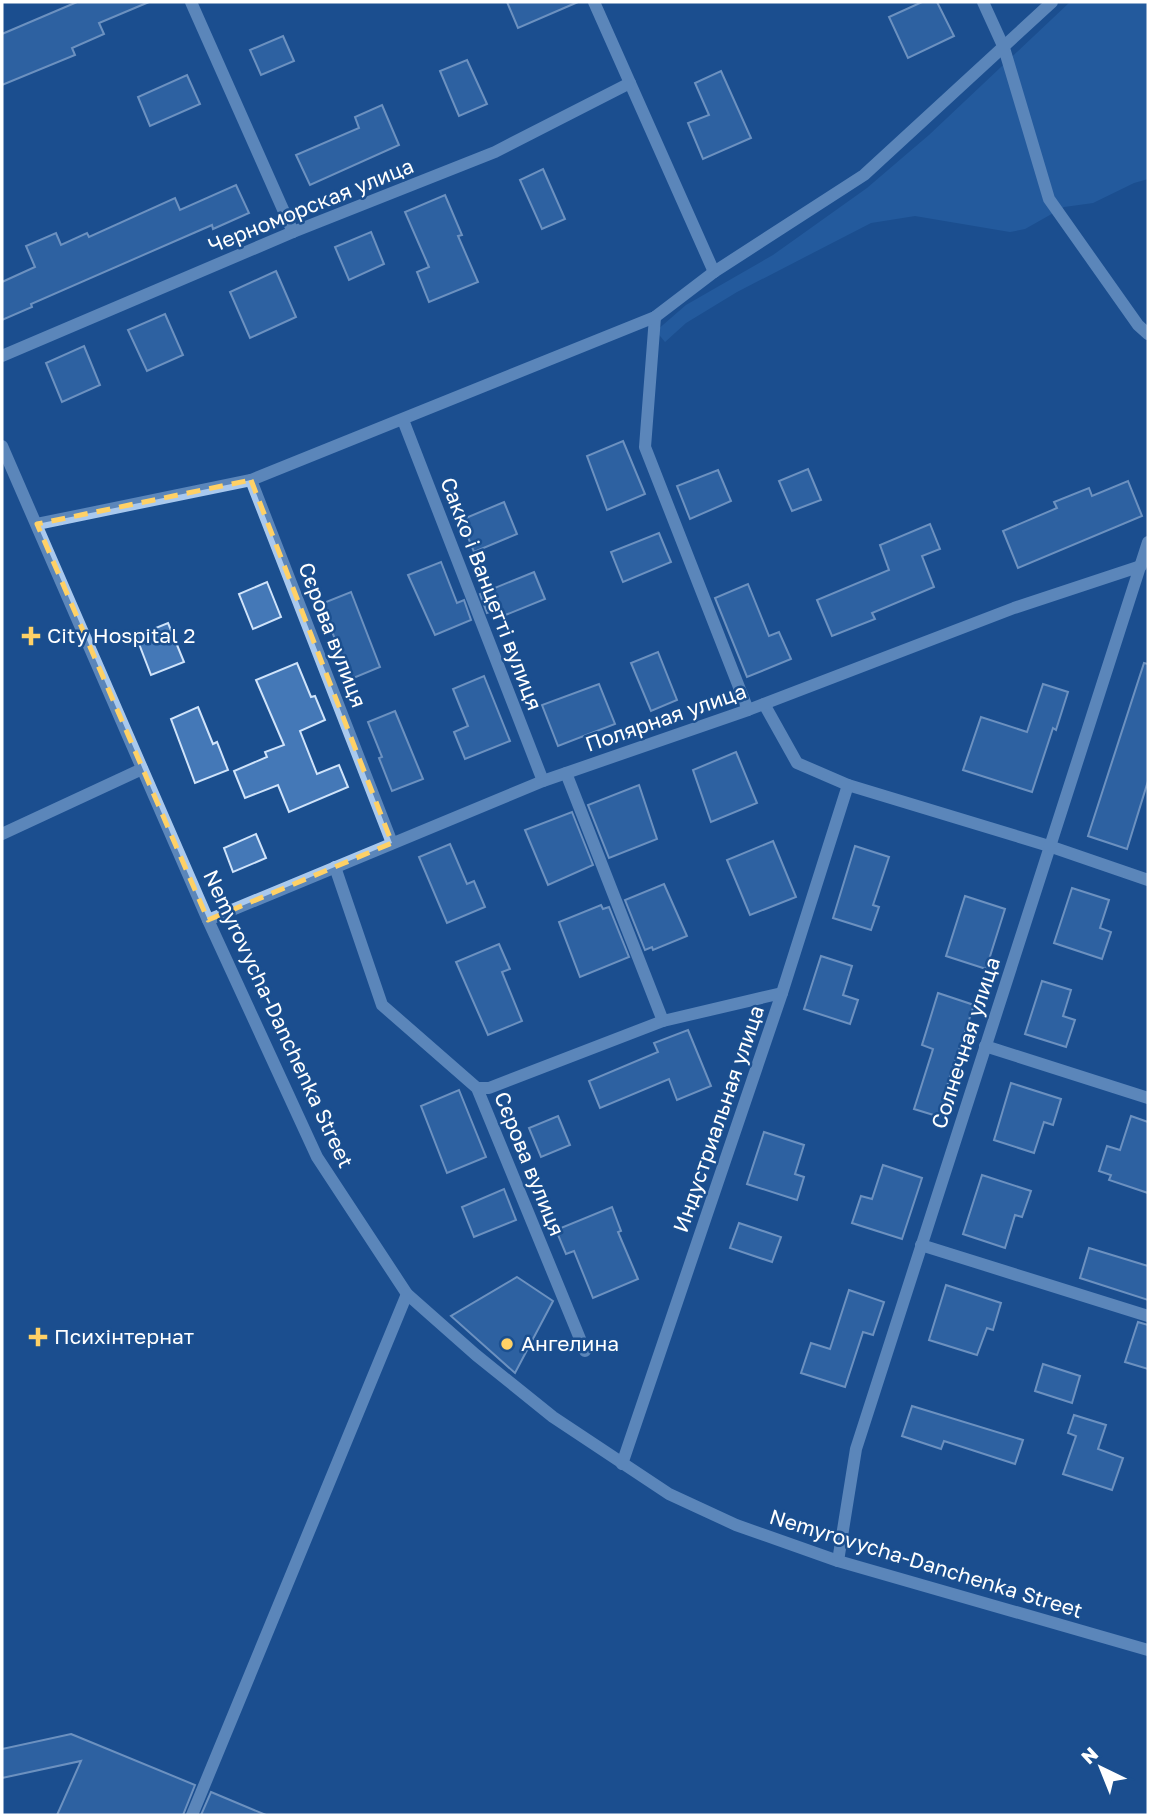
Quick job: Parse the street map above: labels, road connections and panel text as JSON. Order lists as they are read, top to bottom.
{
  "streets": {
    "street": [
      "Черноморская улица",
      "Сакко і Ванцетті вулиця",
      "Сєрова вулиця",
      "Полярная улица",
      "Nemyrovycha-Danchenka Street",
      "Солнечная улица",
      "Индустриальная улица"
    ]
  },
  "crossings": [
    ["Сакко і Ванцетті вулиця", "Полярная улица"],
    ["Сєрова вулиця", "Полярная улица"],
    ["Полярная улица", "Nemyrovycha-Danchenka Street"],
    ["Полярная улица", "Солнечная улица"],
    ["Nemyrovycha-Danchenka Street", "Солнечная улица"],
    ["Nemyrovycha-Danchenka Street", "Индустриальная улица"]
  ],
  "places": {
    "health": ["City Hospital 2", "Психінтернат"],
    "other": ["Ангелина"]
  },
  "north": "top left"
}
